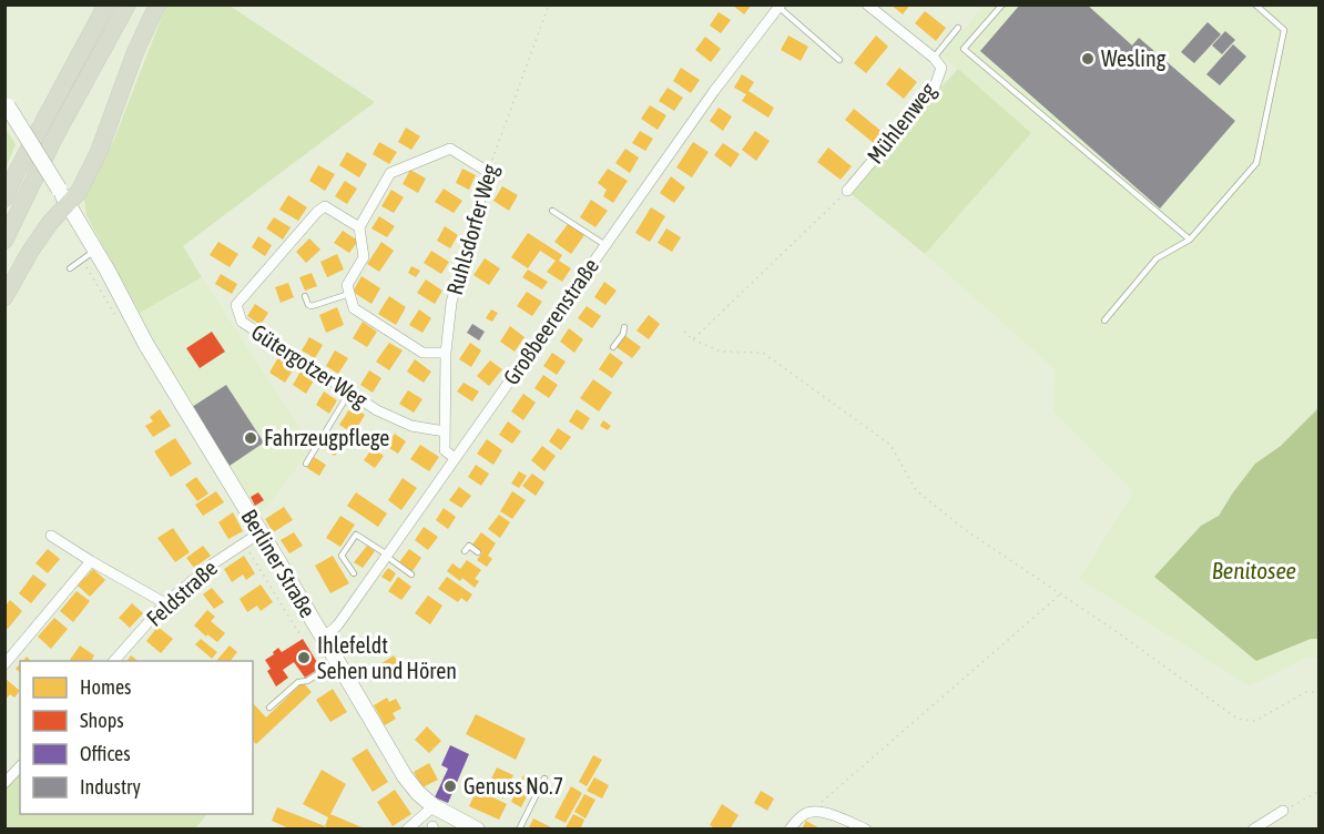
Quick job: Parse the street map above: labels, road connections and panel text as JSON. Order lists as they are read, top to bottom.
{
  "streets": {
    "main road": ["Berliner Straße"],
    "street": [
      "Mühlenweg",
      "Ruhlsdorfer Weg",
      "Großbeerenstraße",
      "Gütergotzer Weg",
      "Feldstraße"
    ]
  },
  "crossings": [
    ["Ruhlsdorfer Weg", "Großbeerenstraße"],
    ["Ruhlsdorfer Weg", "Gütergotzer Weg"],
    ["Großbeerenstraße", "Berliner Straße"],
    ["Berliner Straße", "Feldstraße"]
  ],
  "water": ["Benitosee"],
  "places": [
    "Wesling",
    "Fahrzeugpflege",
    "Ihlefeldt Sehen und Hören",
    "Genuss No.7"
  ],
  "legend": [
    "Homes",
    "Shops",
    "Offices",
    "Industry"
  ]
}
